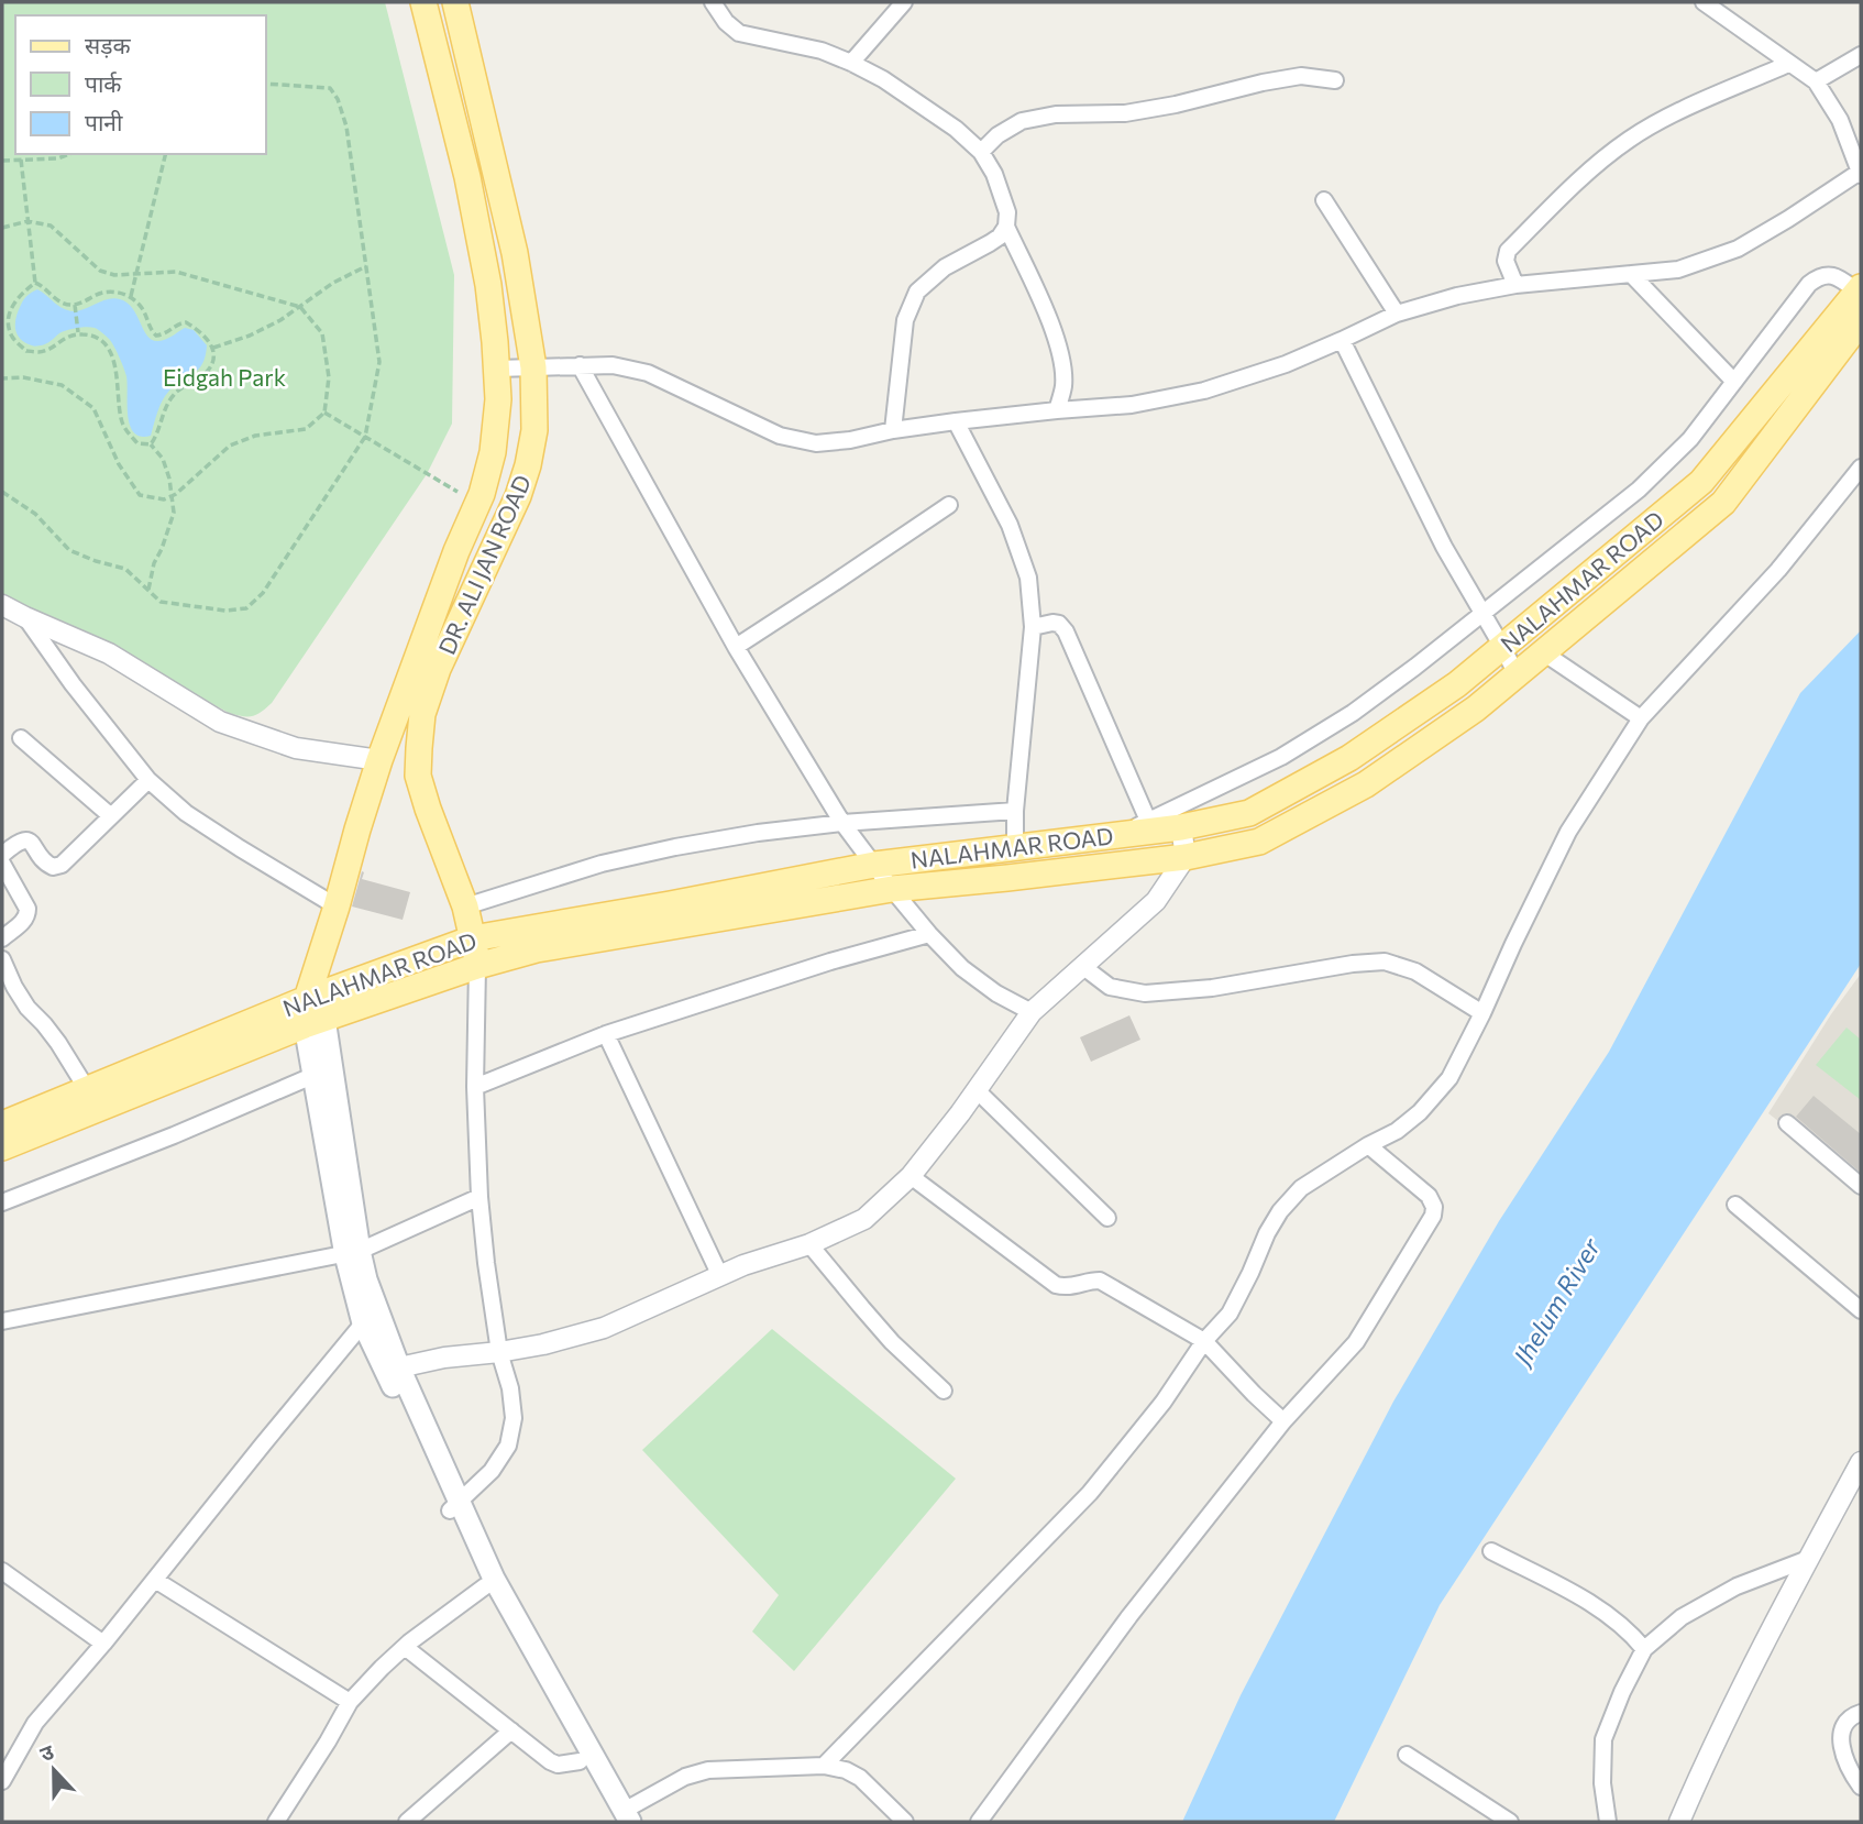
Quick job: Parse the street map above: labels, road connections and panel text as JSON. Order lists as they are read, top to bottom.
{
  "streets": {
    "main road": ["DR. ALI JAN ROAD", "NALAHMAR ROAD"]
  },
  "crossings": [
    ["DR. ALI JAN ROAD", "NALAHMAR ROAD"]
  ],
  "water": ["Jhelum River"],
  "parks": ["Eidgah Park"],
  "legend": ["सड़क", "पार्क", "पानी"],
  "north": "top"
}
